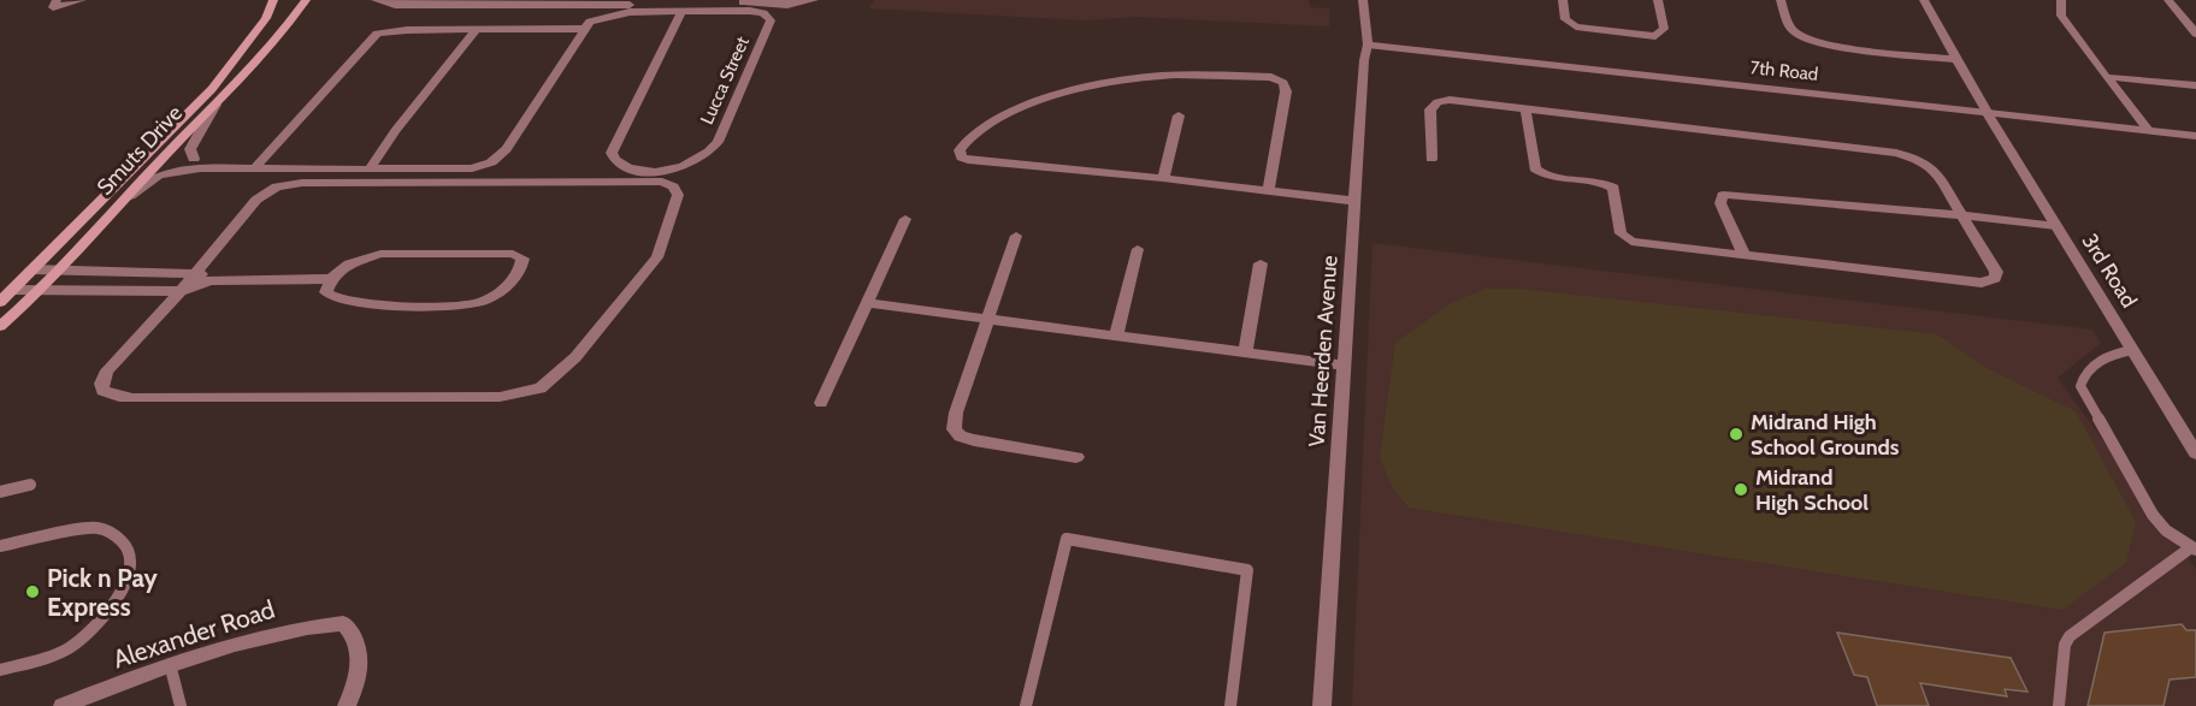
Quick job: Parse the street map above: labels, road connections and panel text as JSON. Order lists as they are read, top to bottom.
{
  "streets": {
    "main road": ["Smuts Drive"],
    "street": [
      "7th Road",
      "Lucca Street",
      "3rd Road",
      "Van Heerden Avenue",
      "Alexander Road"
    ]
  },
  "crossings": [
    ["7th Road", "3rd Road"],
    ["7th Road", "Van Heerden Avenue"]
  ],
  "places": ["Midrand High School Grounds", "Midrand High School", "Pick n Pay Express"]
}
